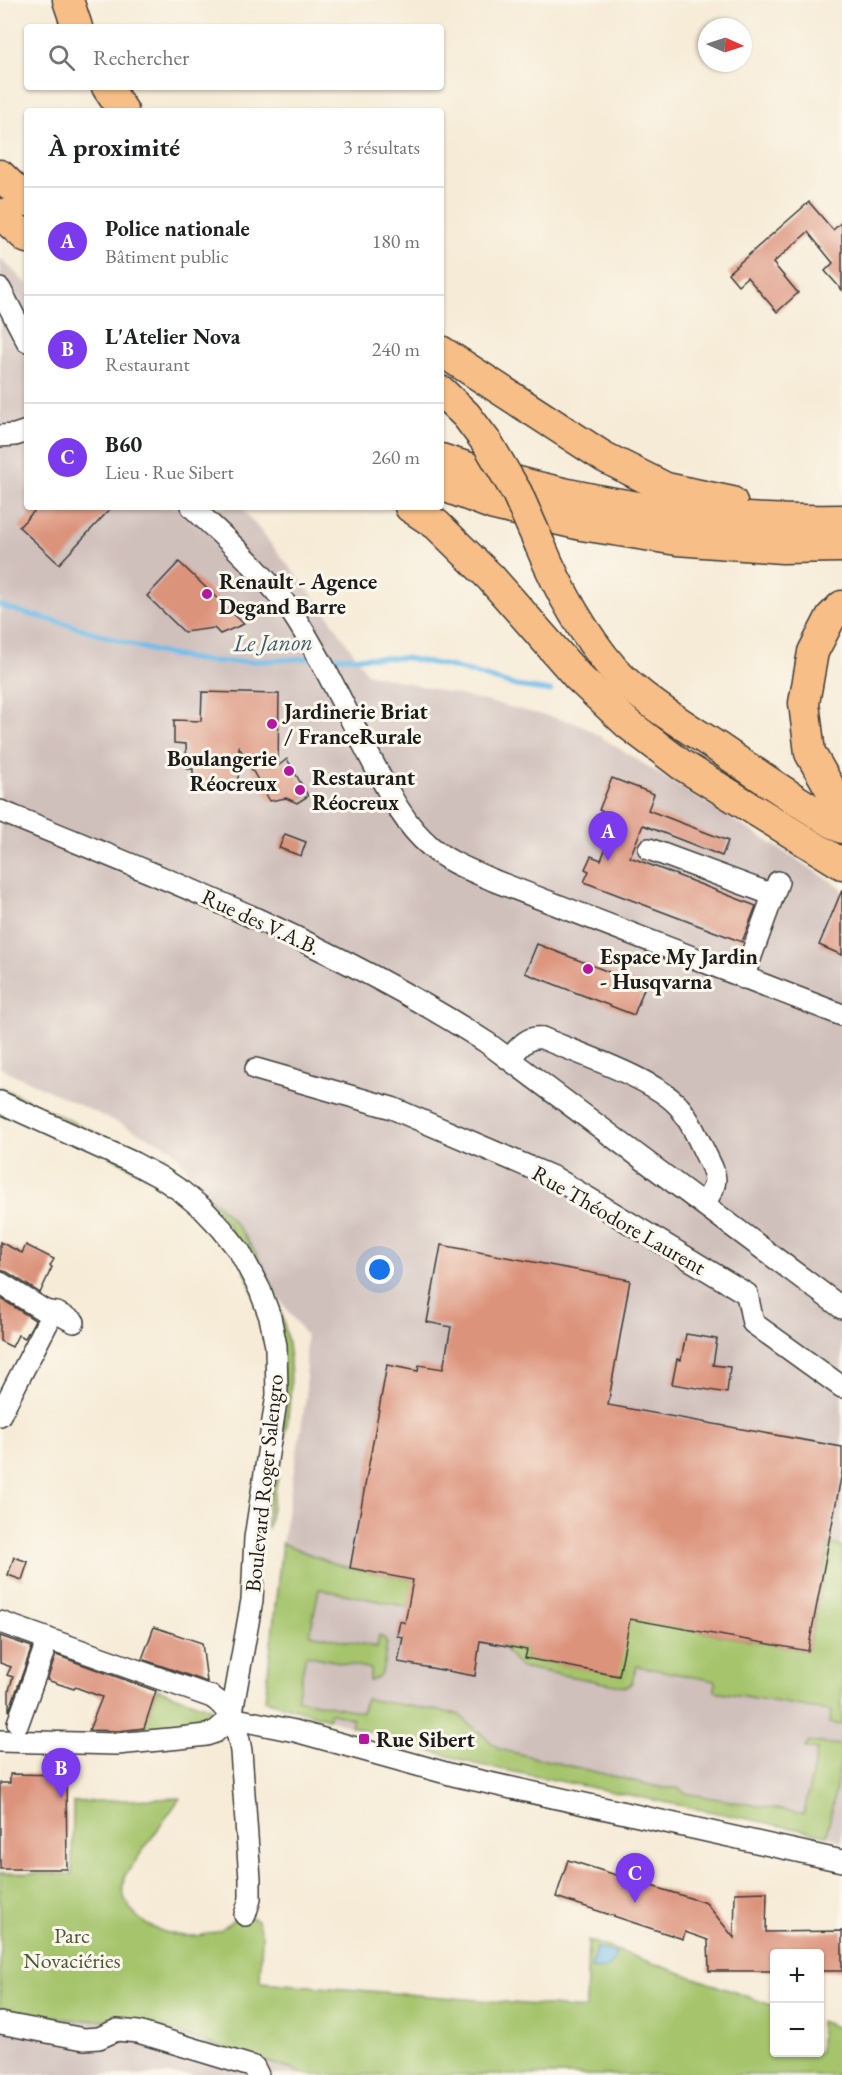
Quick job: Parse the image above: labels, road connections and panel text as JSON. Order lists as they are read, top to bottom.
{
  "streets": {
    "street": ["Rue des V.A.B.", "Rue Théodore Laurent", "Boulevard Roger Salengro"]
  },
  "water": ["Le Janon"],
  "parks": ["Parc Novaciéries"],
  "places": {
    "other": [
      "Renault - Agence Degand Barre",
      "Jardinerie Briat / FranceRurale",
      "Boulangerie Réocreux",
      "Restaurant Réocreux",
      "Espace My Jardin - Husqvarna"
    ],
    "transit": ["Rue Sibert"]
  },
  "north": "right",
  "page": {
    "search": "Rechercher",
    "heading": ["À proximité", "3 résultats"],
    "list": [
      {
        "mark": "A",
        "name": "Police nationale",
        "note": "Bâtiment public",
        "value": "180 m"
      },
      {
        "mark": "B",
        "name": "L'Atelier Nova",
        "note": "Restaurant",
        "value": "240 m"
      },
      {
        "mark": "C",
        "name": "B60",
        "note": "Lieu · Rue Sibert",
        "value": "260 m"
      }
    ],
    "pins": ["A", "B", "C"],
    "map_buttons": ["+", "−"]
  }
}
